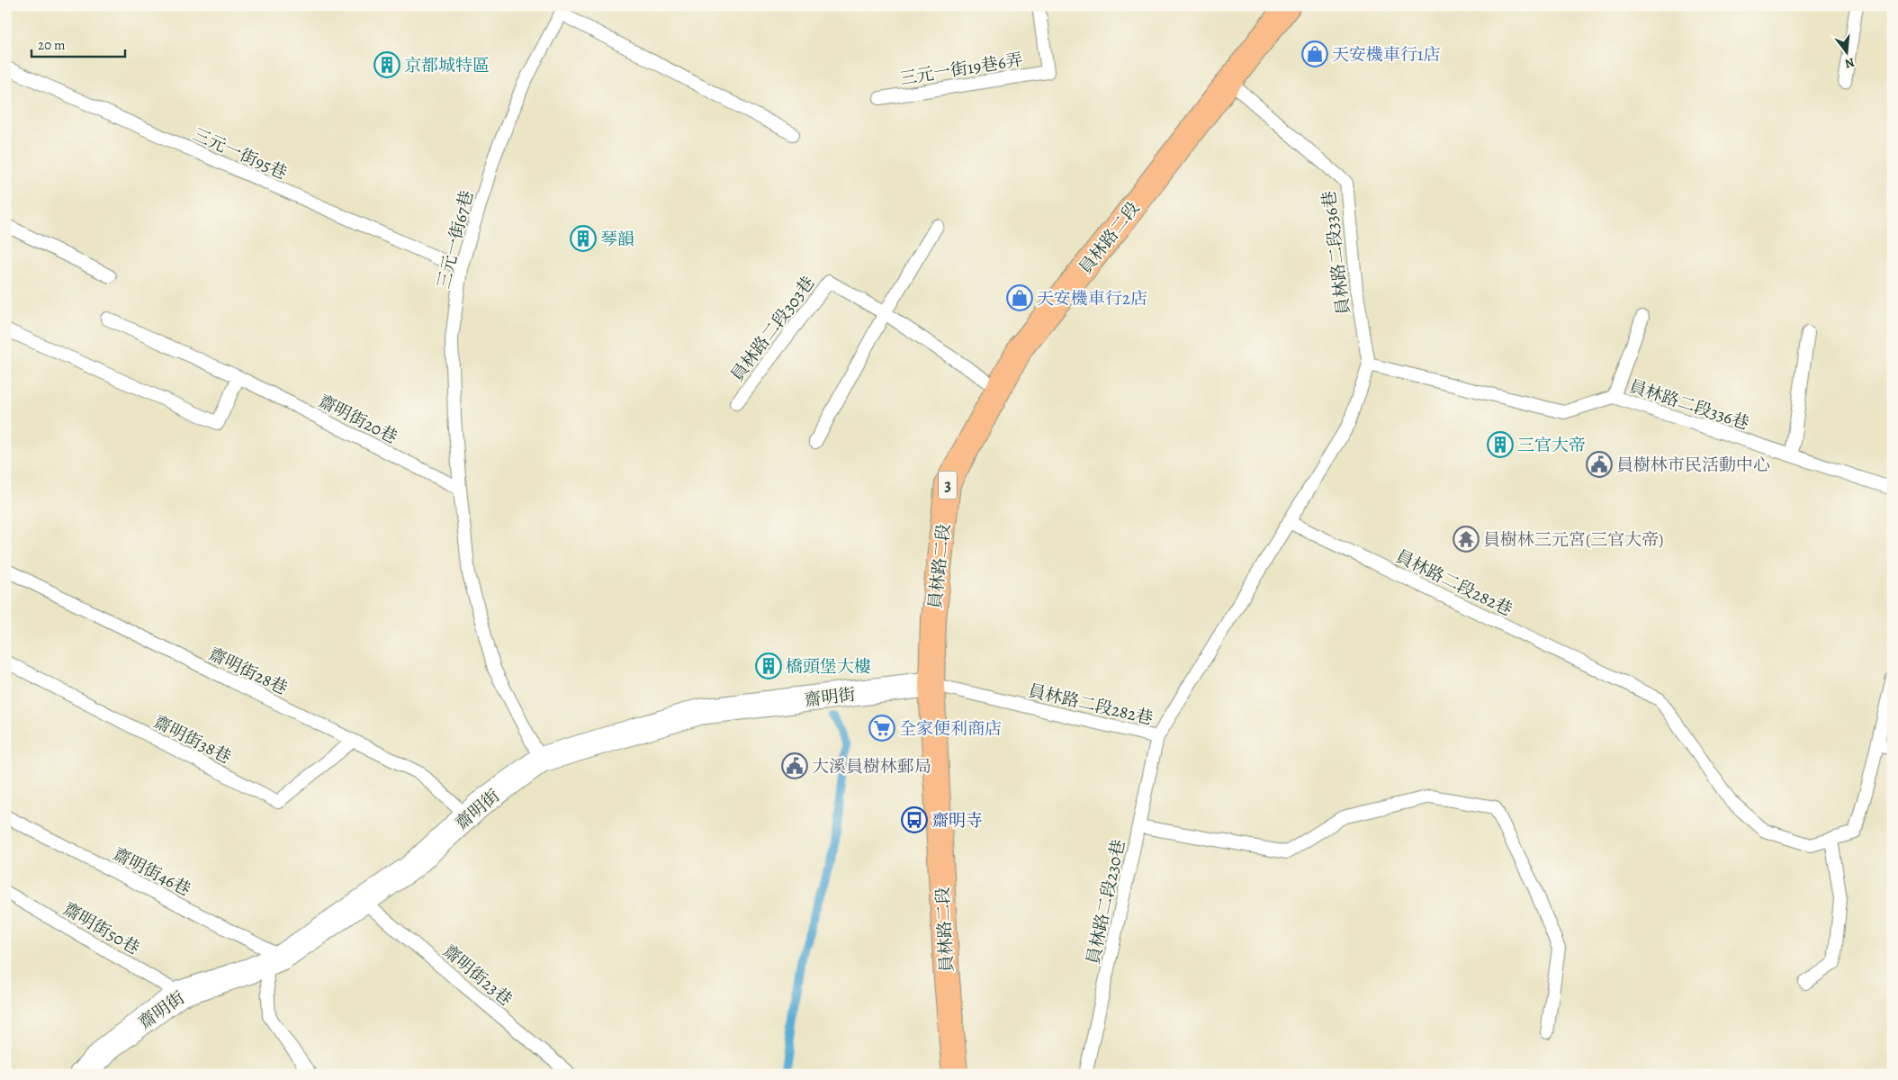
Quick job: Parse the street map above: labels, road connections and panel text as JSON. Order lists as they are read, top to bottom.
{
  "streets": {
    "main road": ["員林路二段", "3"],
    "street": ["齋明街"],
    "lane": [
      "三元一街19巷6弄",
      "三元一街95巷",
      "三元一街67巷",
      "員林路二段336巷",
      "員林路二段303巷",
      "齋明街20巷",
      "員林路二段282巷",
      "齋明街28巷",
      "齋明街38巷",
      "齋明街46巷",
      "員林路二段230巷",
      "齋明街50巷",
      "齋明街23巷"
    ]
  },
  "crossings": [
    ["三元一街95巷", "三元一街67巷"],
    ["員林路二段", "員林路二段336巷"],
    ["員林路二段", "員林路二段303巷"],
    ["員林路二段", "員林路二段282巷"],
    ["員林路二段", "齋明街"],
    ["三元一街67巷", "齋明街20巷"],
    ["員林路二段336巷", "員林路二段282巷"],
    ["員林路二段282巷", "齋明街"],
    ["員林路二段282巷", "員林路二段230巷"],
    ["齋明街28巷", "齋明街"],
    ["齋明街28巷", "齋明街38巷"],
    ["齋明街", "齋明街46巷"],
    ["齋明街", "齋明街50巷"],
    ["齋明街", "齋明街23巷"]
  ],
  "places": {
    "shop": ["天安機車行1店", "天安機車行2店"],
    "building": [
      "京都城特區",
      "琴韻",
      "三官大帝",
      "橋頭堡大樓"
    ],
    "public building": ["員樹林市民活動中心", "大溪員樹林郵局"],
    "temple": ["員樹林三元宮(三官大帝)"],
    "supermarket": ["全家便利商店"],
    "bus stop": ["齋明寺"]
  },
  "scale_bar": "20 m",
  "north": "bottom"
}
